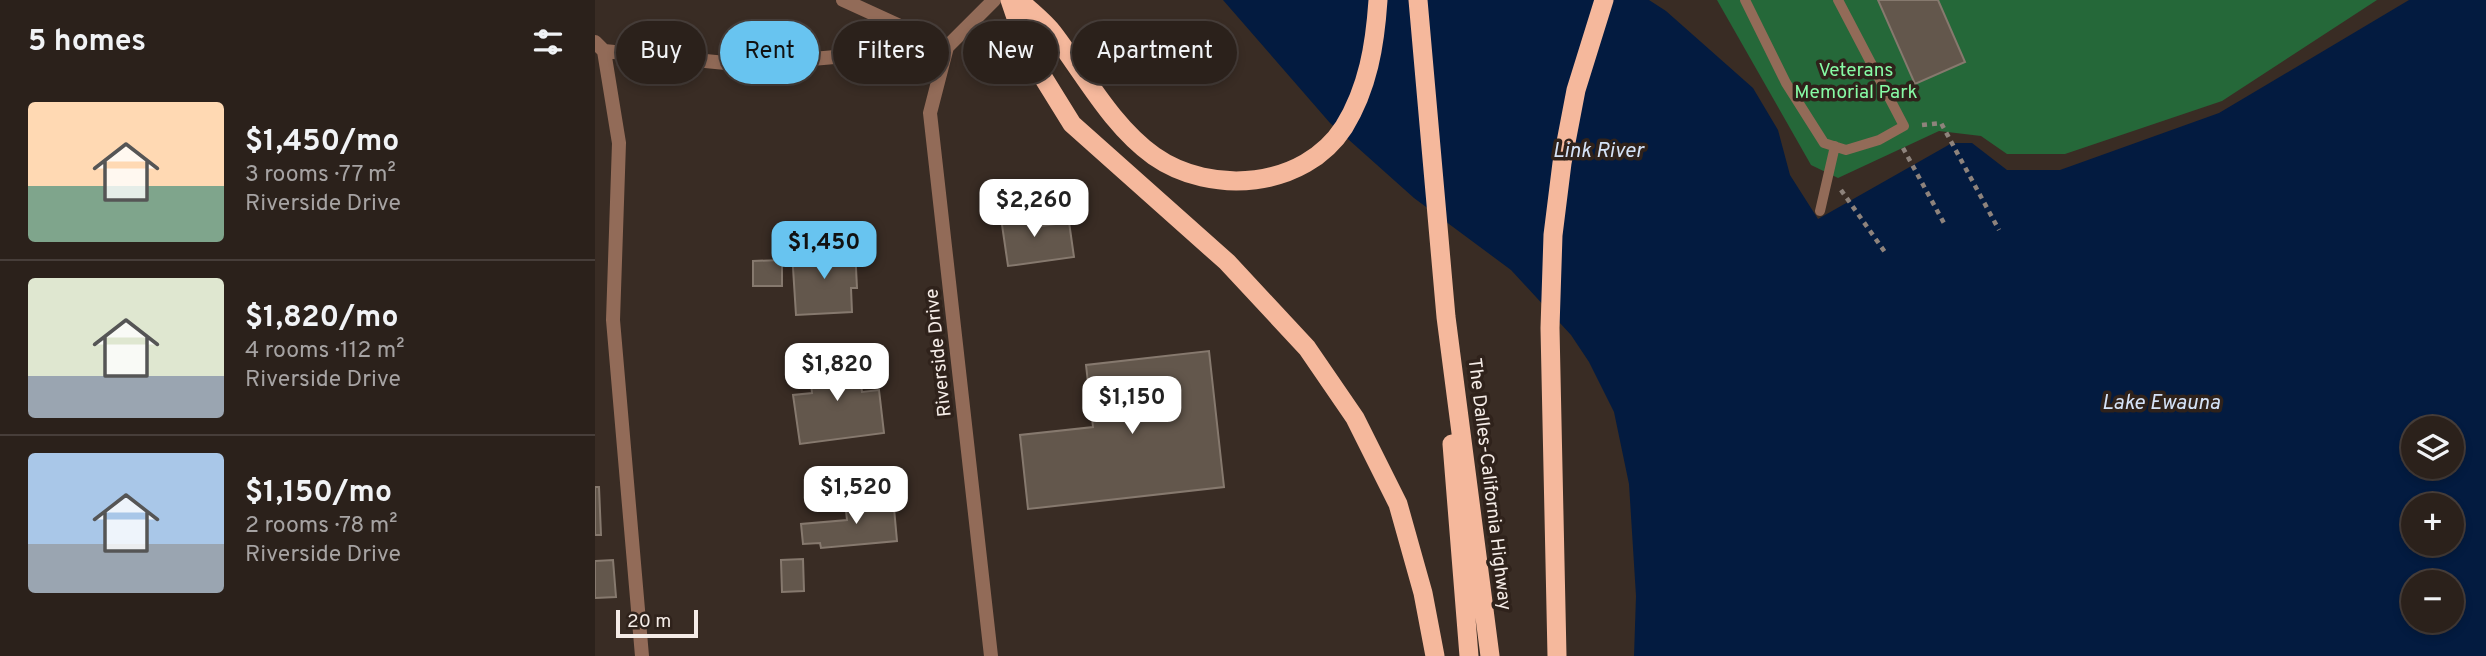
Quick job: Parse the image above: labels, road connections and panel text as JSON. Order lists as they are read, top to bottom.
{
  "streets": {
    "highway": ["The Dalles-California Highway"],
    "street": ["Riverside Drive"]
  },
  "water": ["Link River", "Lake Ewauna"],
  "parks": ["Veterans Memorial Park"],
  "scale_bar": "20 m",
  "page": {
    "heading": "5 homes",
    "chip": [
      "Buy",
      "Rent",
      "Filters",
      "New",
      "Apartment"
    ],
    "list": [
      {
        "name": "$1,450/mo",
        "note": "3 rooms · 77 m² · Riverside Drive"
      },
      {
        "name": "$1,820/mo",
        "note": "4 rooms · 112 m² · Riverside Drive"
      },
      {
        "name": "$1,150/mo",
        "note": "2 rooms · 78 m² · Riverside Drive"
      }
    ],
    "price": [
      "$2,260",
      "$1,450",
      "$1,820",
      "$1,150",
      "$1,520"
    ],
    "map_buttons": ["+", "−"],
    "scale": "20 m"
  }
}
